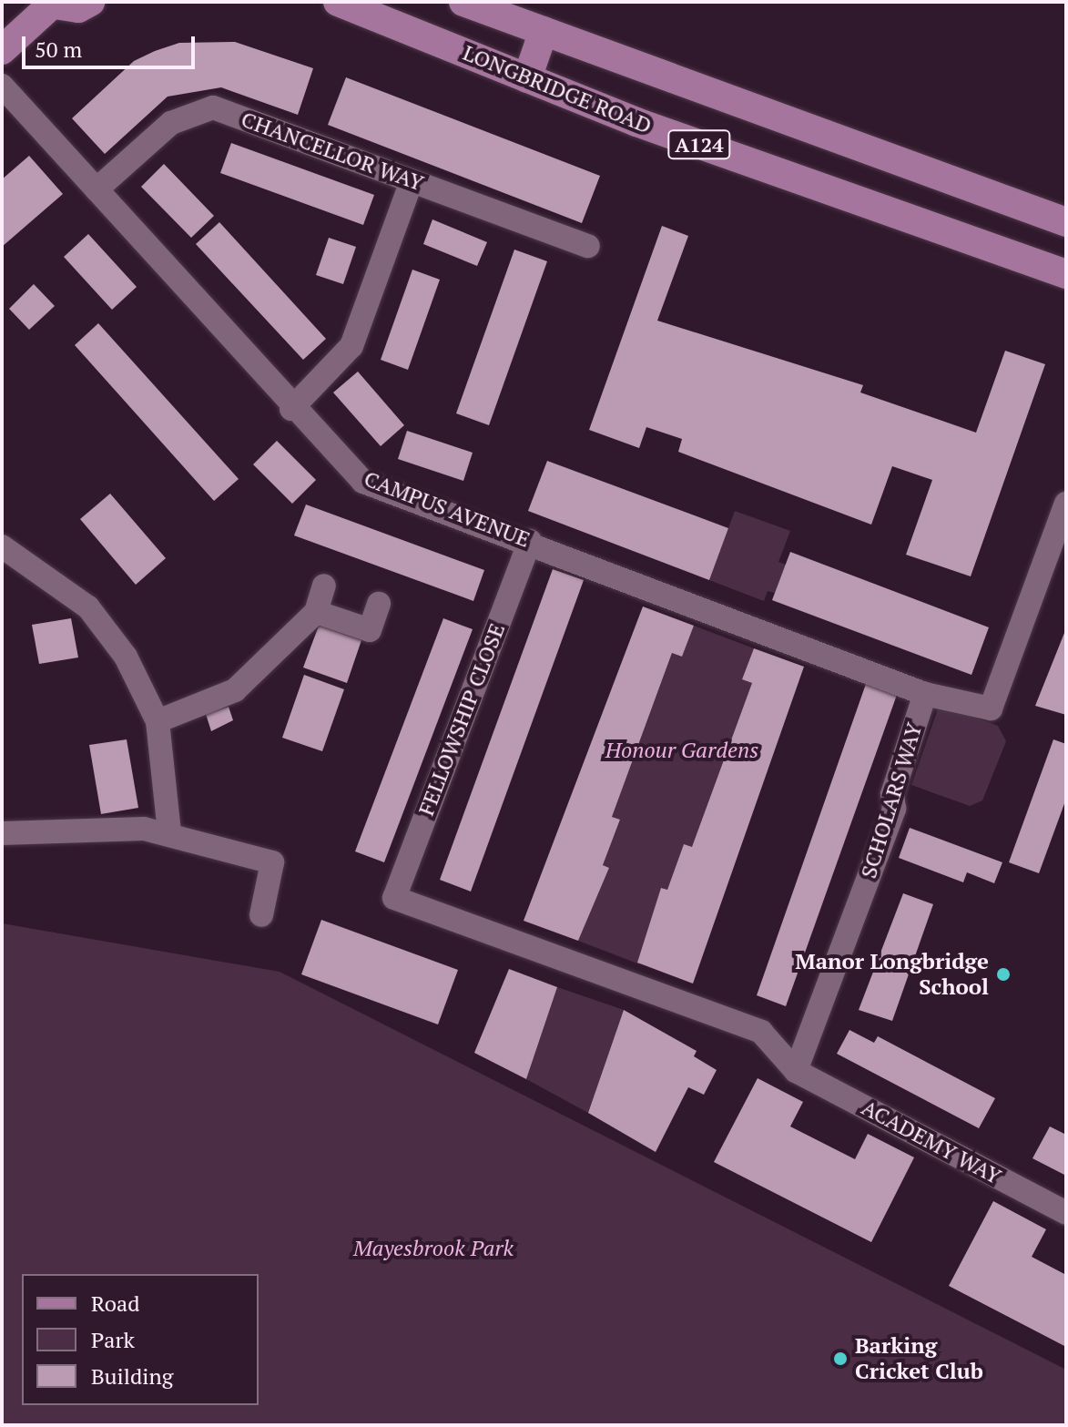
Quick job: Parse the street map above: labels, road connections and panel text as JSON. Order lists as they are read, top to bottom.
{
  "streets": {
    "main road": ["LONGBRIDGE ROAD", "A124"],
    "street": [
      "CHANCELLOR WAY",
      "CAMPUS AVENUE",
      "FELLOWSHIP CLOSE",
      "SCHOLARS WAY",
      "ACADEMY WAY"
    ]
  },
  "crossings": [
    ["CHANCELLOR WAY", "CAMPUS AVENUE"],
    ["CAMPUS AVENUE", "FELLOWSHIP CLOSE"],
    ["CAMPUS AVENUE", "SCHOLARS WAY"],
    ["FELLOWSHIP CLOSE", "SCHOLARS WAY"],
    ["FELLOWSHIP CLOSE", "ACADEMY WAY"],
    ["SCHOLARS WAY", "ACADEMY WAY"]
  ],
  "parks": ["Honour Gardens", "Mayesbrook Park"],
  "places": ["Manor Longbridge School", "Barking Cricket Club"],
  "legend": ["Road", "Park", "Building"],
  "scale_bar": "50 m"
}
